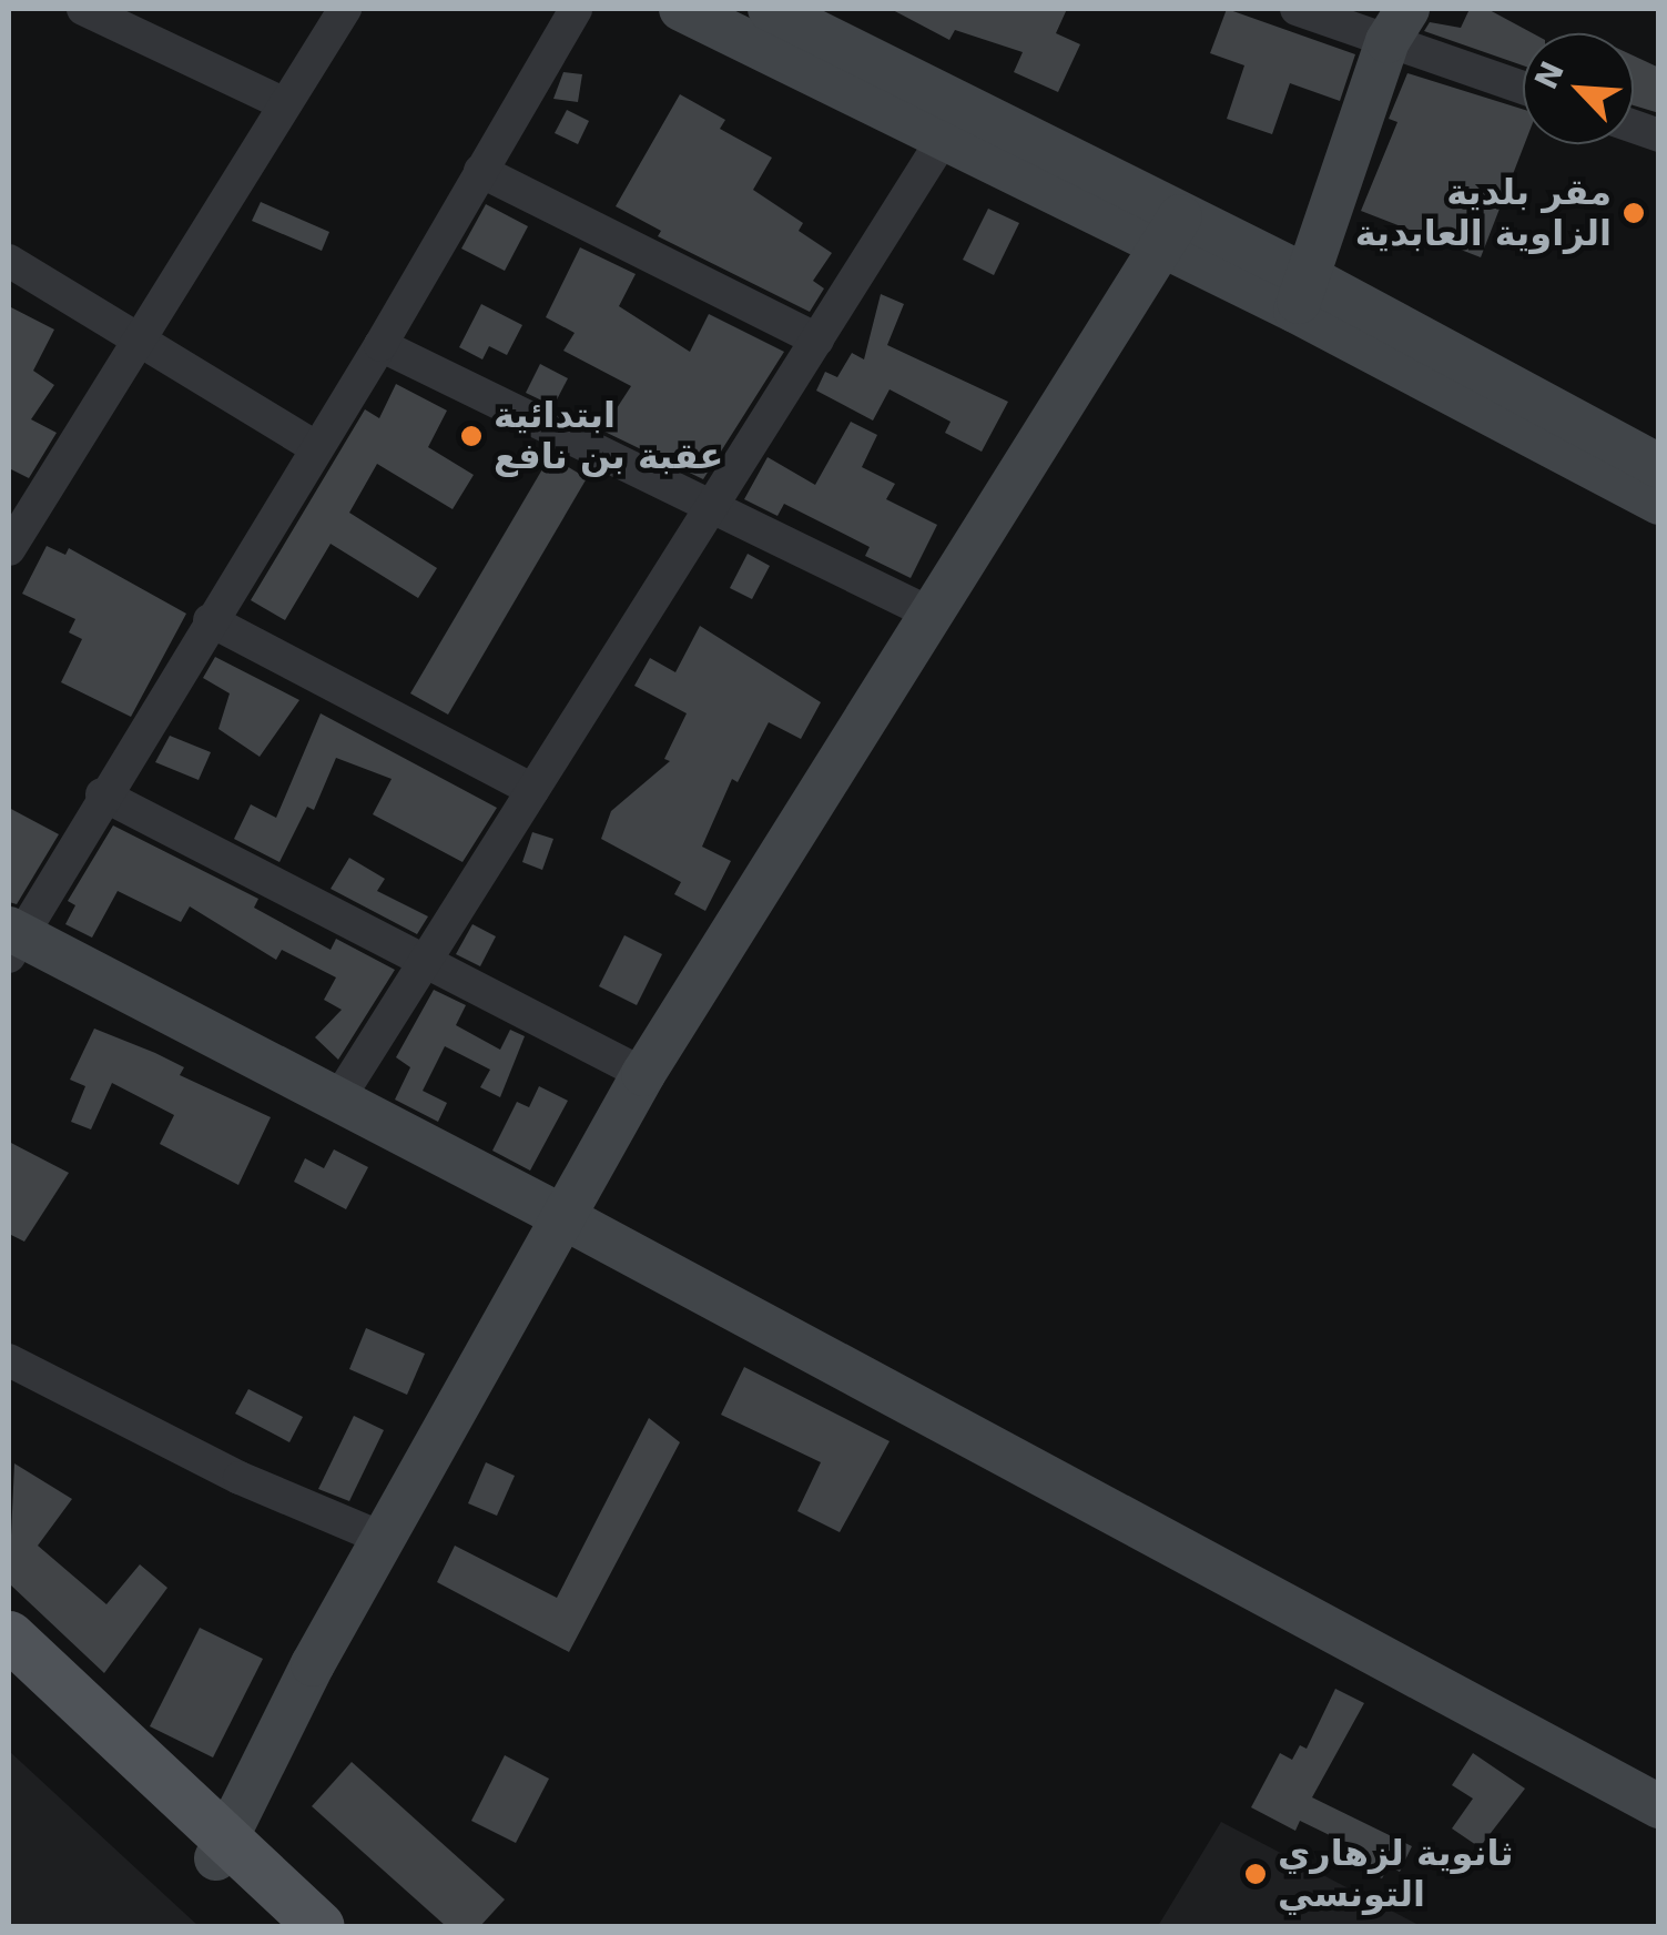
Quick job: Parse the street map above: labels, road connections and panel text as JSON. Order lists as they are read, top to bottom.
{
  "places": ["مقر بلدية الزاوية العابدية", "ابتدائية عقبة بن نافع", "ثانوية لزهاري التونسي"],
  "north": "top left"
}
